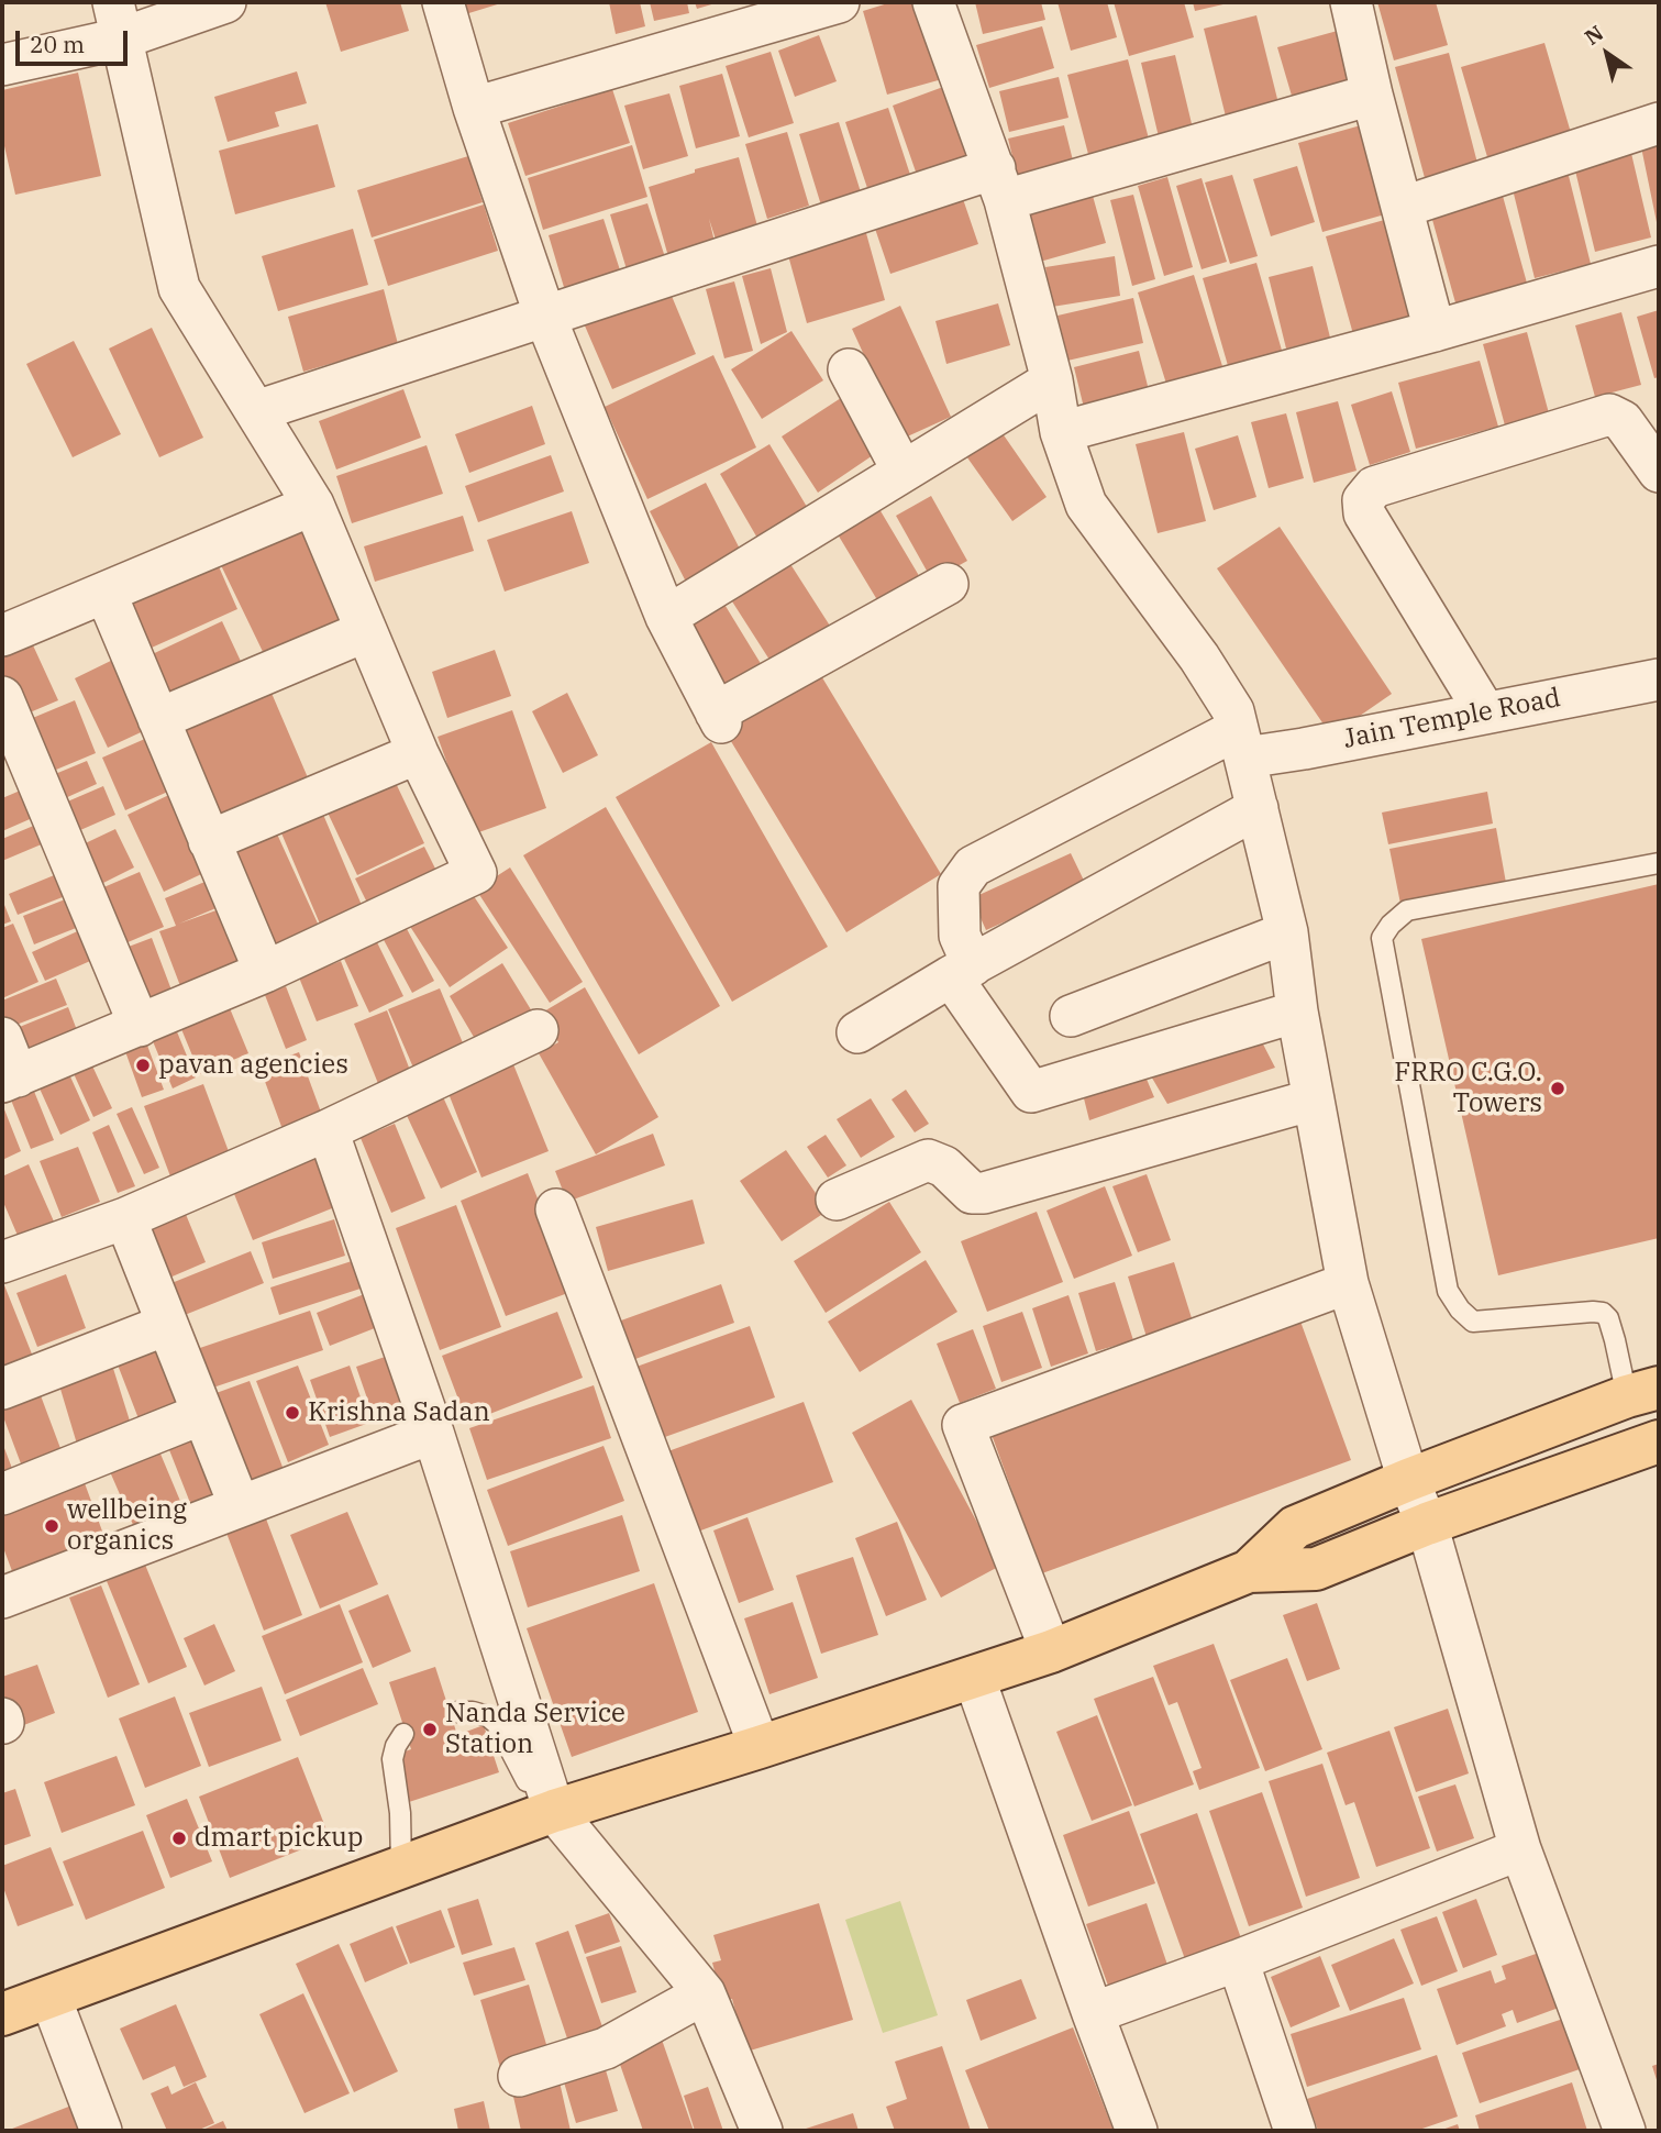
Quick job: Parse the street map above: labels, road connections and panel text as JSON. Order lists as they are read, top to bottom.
{
  "streets": {
    "street": ["Jain Temple Road"]
  },
  "places": [
    "pavan agencies",
    "FRRO C.G.O. Towers",
    "Krishna Sadan",
    "wellbeing organics",
    "Nanda Service Station",
    "dmart pickup"
  ],
  "scale_bar": "20 m",
  "north": "top left"
}
